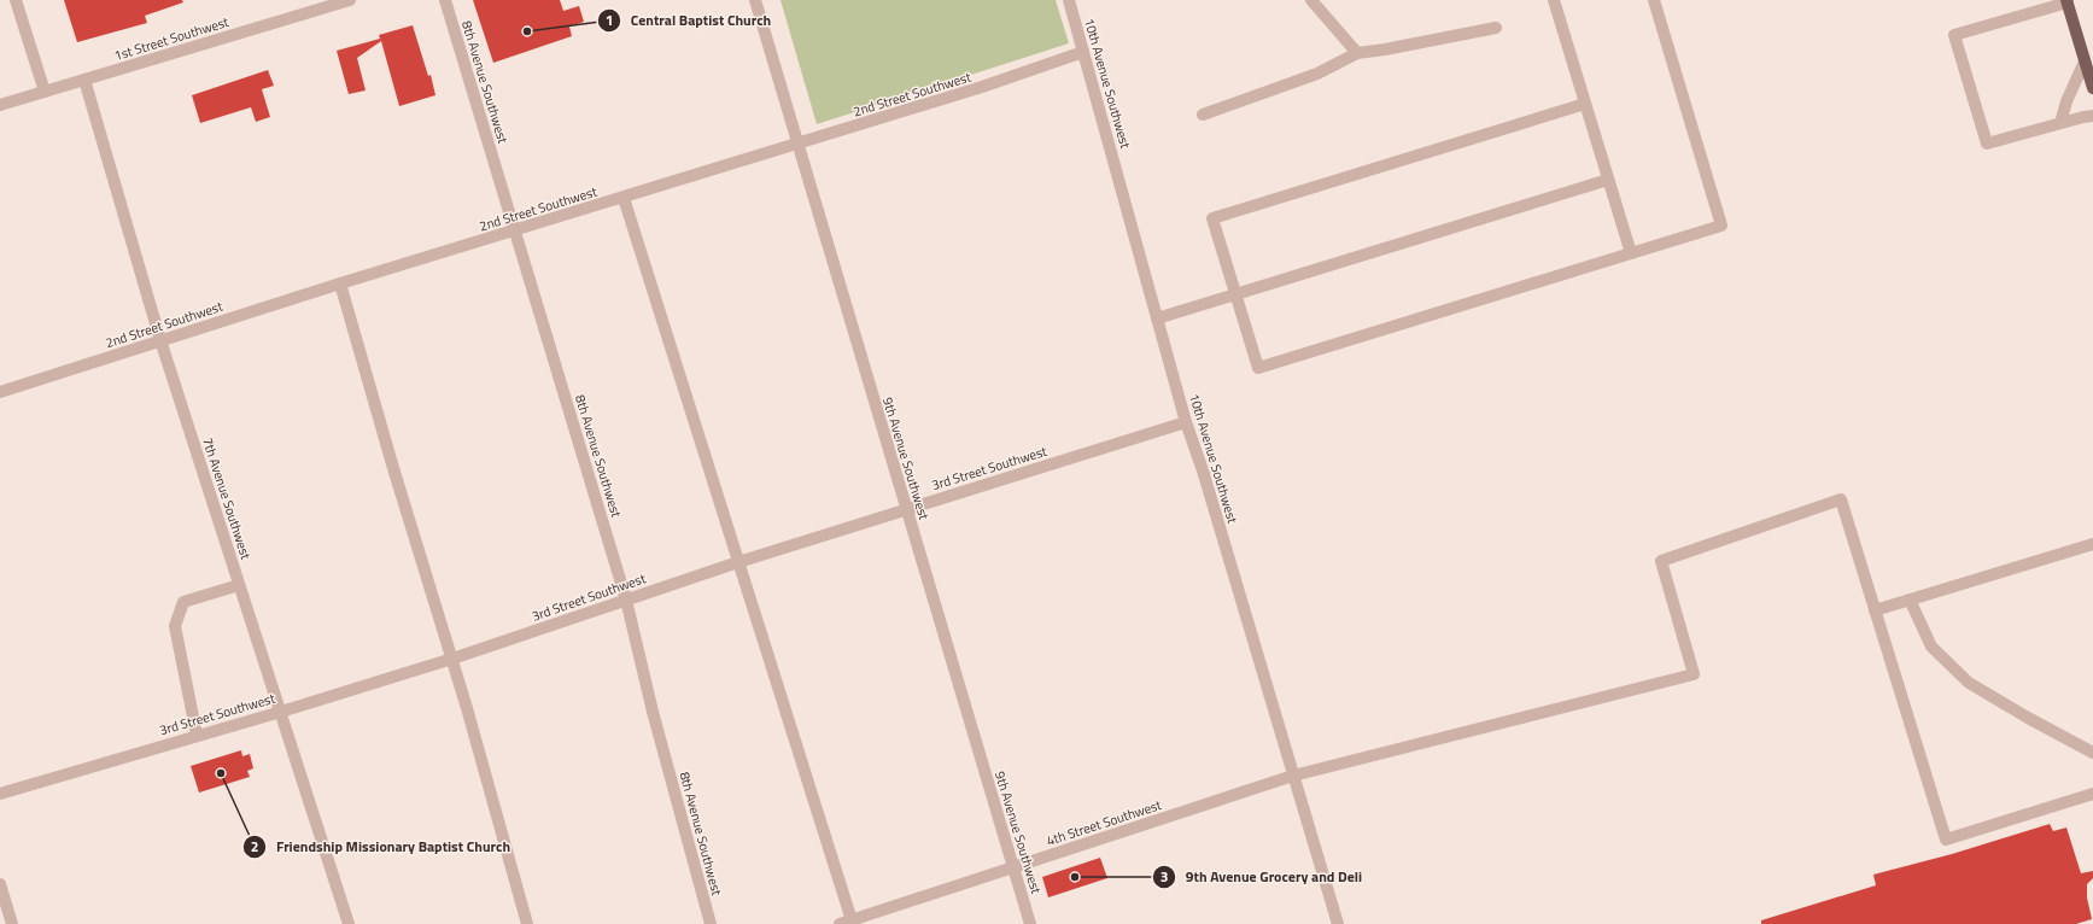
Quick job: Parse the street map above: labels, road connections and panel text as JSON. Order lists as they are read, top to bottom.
{
  "streets": {
    "street": [
      "1st Street Southwest",
      "8th Avenue Southwest",
      "10th Avenue Southwest",
      "2nd Street Southwest",
      "9th Avenue Southwest",
      "3rd Street Southwest",
      "7th Avenue Southwest",
      "4th Street Southwest"
    ]
  },
  "crossings": [
    ["1st Street Southwest", "7th Avenue Southwest"],
    ["8th Avenue Southwest", "2nd Street Southwest"],
    ["8th Avenue Southwest", "3rd Street Southwest"],
    ["10th Avenue Southwest", "2nd Street Southwest"],
    ["10th Avenue Southwest", "3rd Street Southwest"],
    ["10th Avenue Southwest", "4th Street Southwest"],
    ["2nd Street Southwest", "9th Avenue Southwest"],
    ["2nd Street Southwest", "7th Avenue Southwest"],
    ["9th Avenue Southwest", "3rd Street Southwest"],
    ["9th Avenue Southwest", "4th Street Southwest"],
    ["3rd Street Southwest", "7th Avenue Southwest"]
  ],
  "places": ["Central Baptist Church", "Friendship Missionary Baptist Church", "9th Avenue Grocery and Deli"]
}
